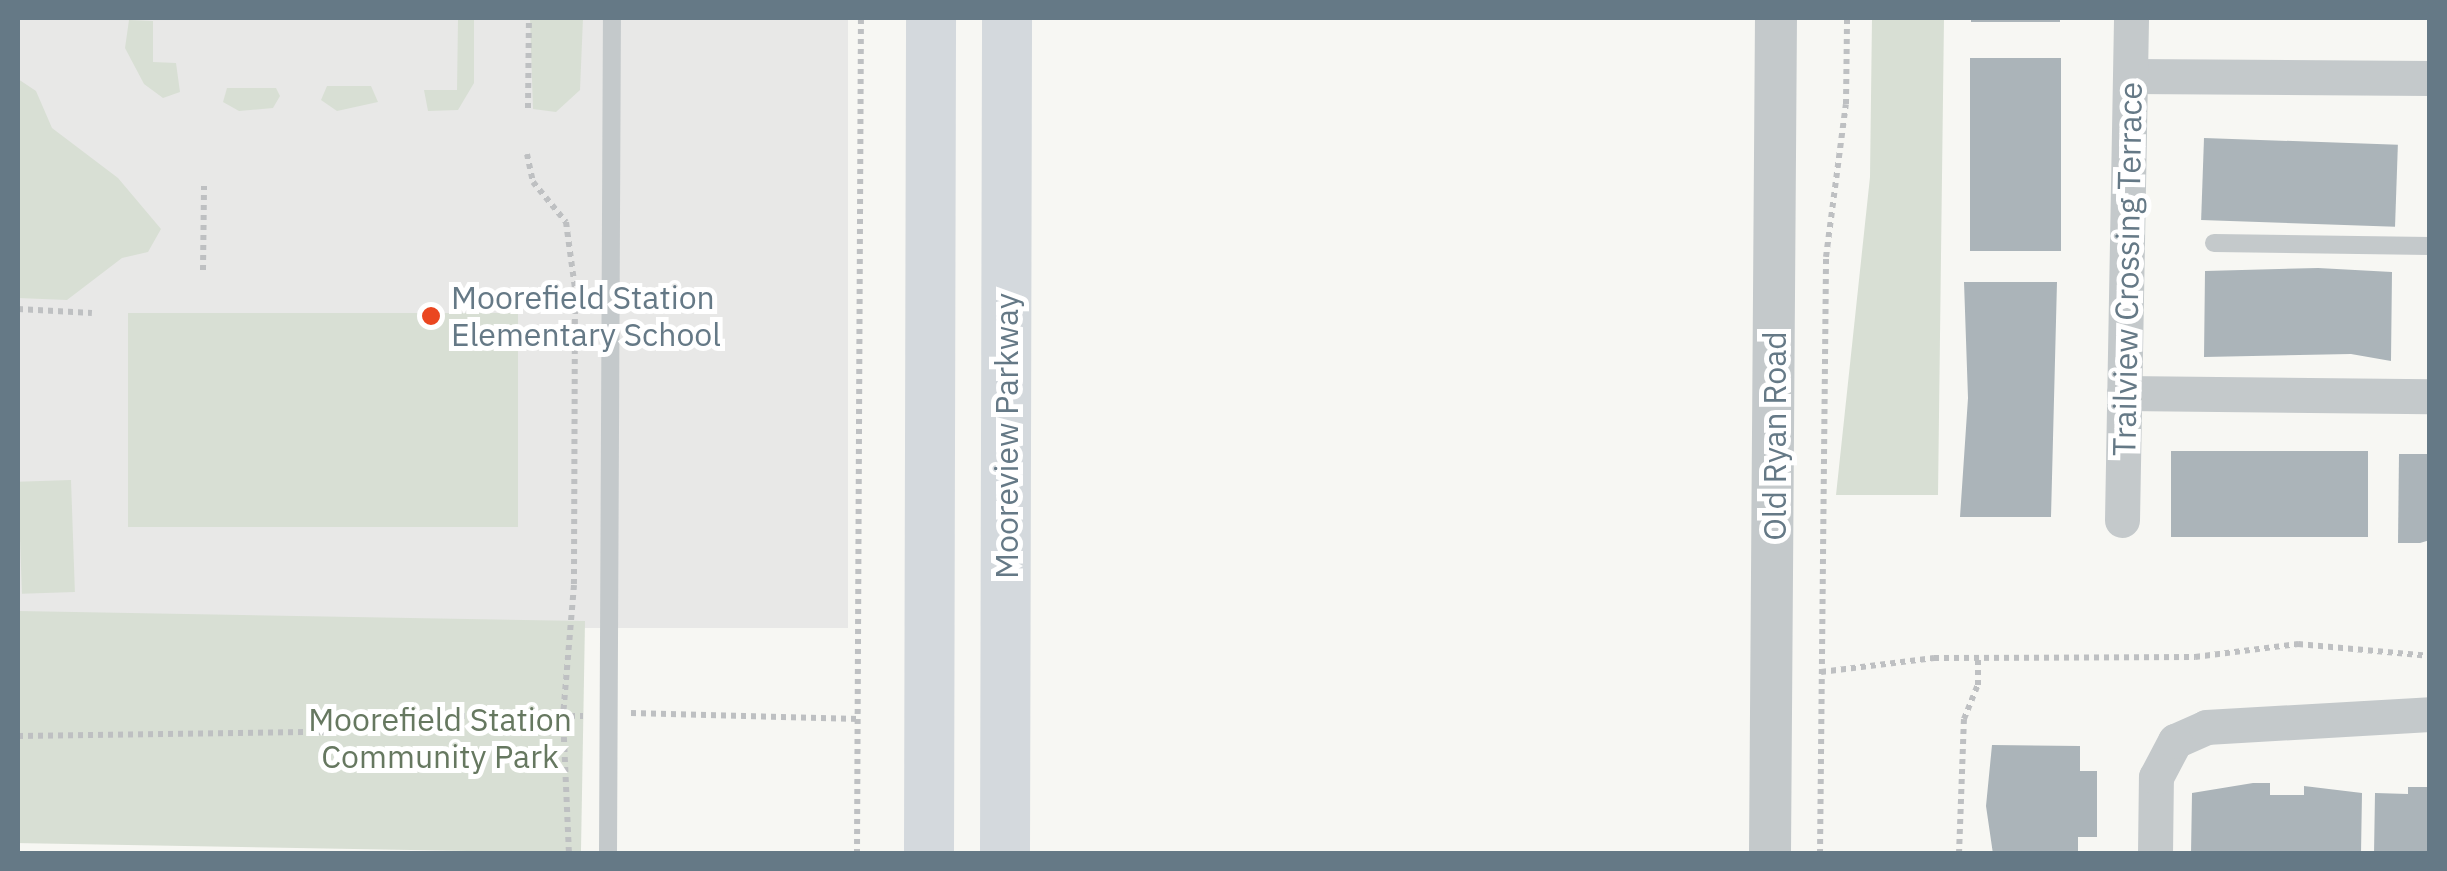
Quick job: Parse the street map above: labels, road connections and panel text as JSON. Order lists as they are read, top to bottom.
{
  "streets": {
    "main road": ["Mooreview Parkway"],
    "street": ["Trailview Crossing Terrace", "Old Ryan Road"]
  },
  "parks": ["Moorefield Station Community Park"],
  "places": ["Moorefield Station Elementary School"]
}
